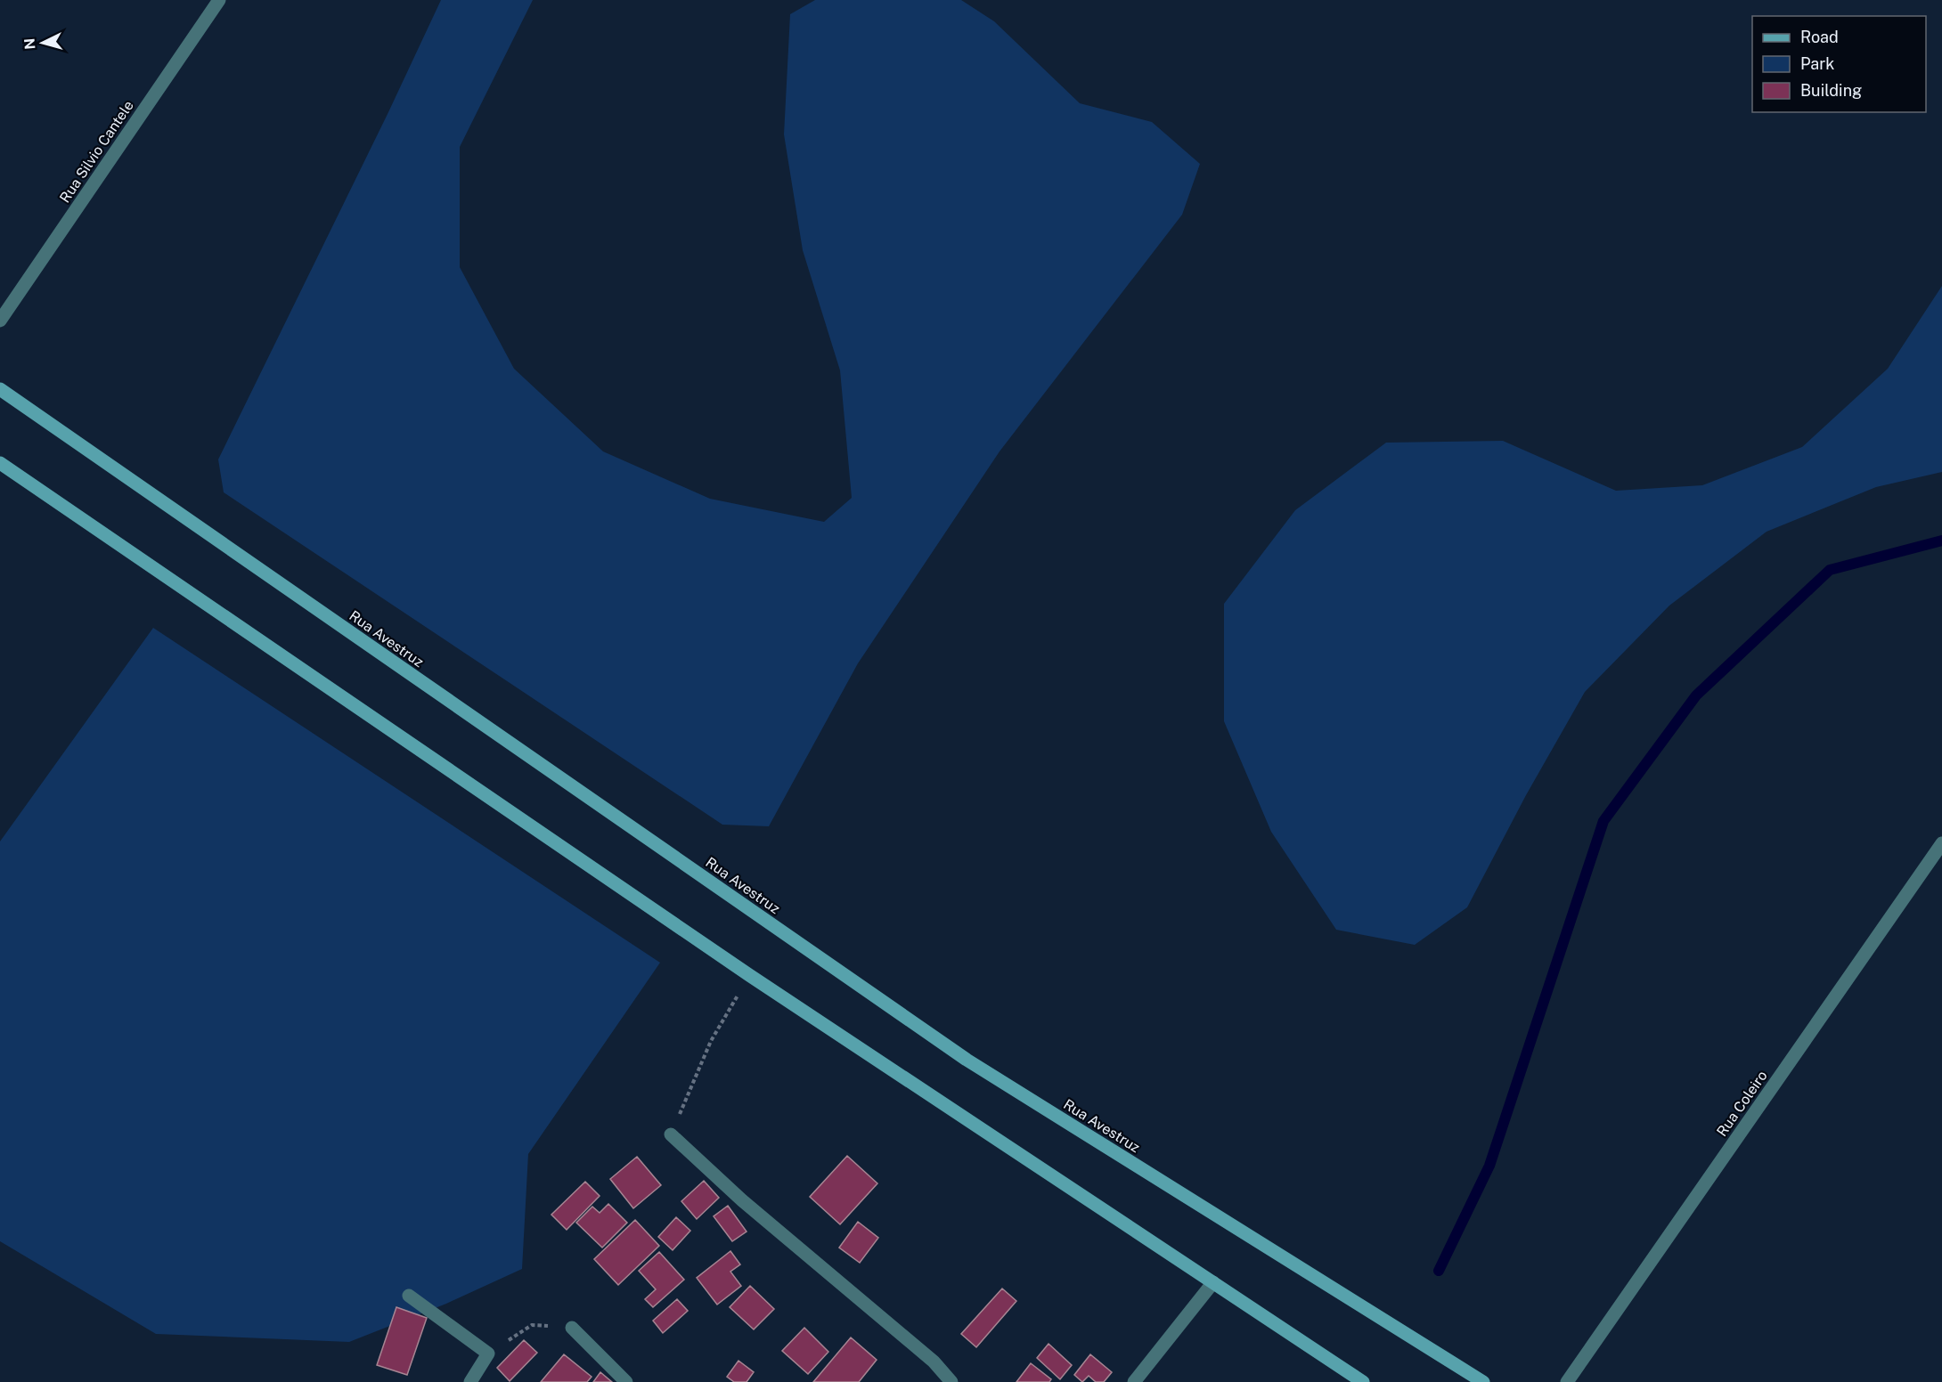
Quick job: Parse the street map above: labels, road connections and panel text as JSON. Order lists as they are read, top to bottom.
{
  "streets": {
    "main road": ["Rua Avestruz"],
    "street": ["Rua Silvio Cantele", "Rua Coleiro"]
  },
  "legend": ["Road", "Park", "Building"],
  "north": "left"
}
